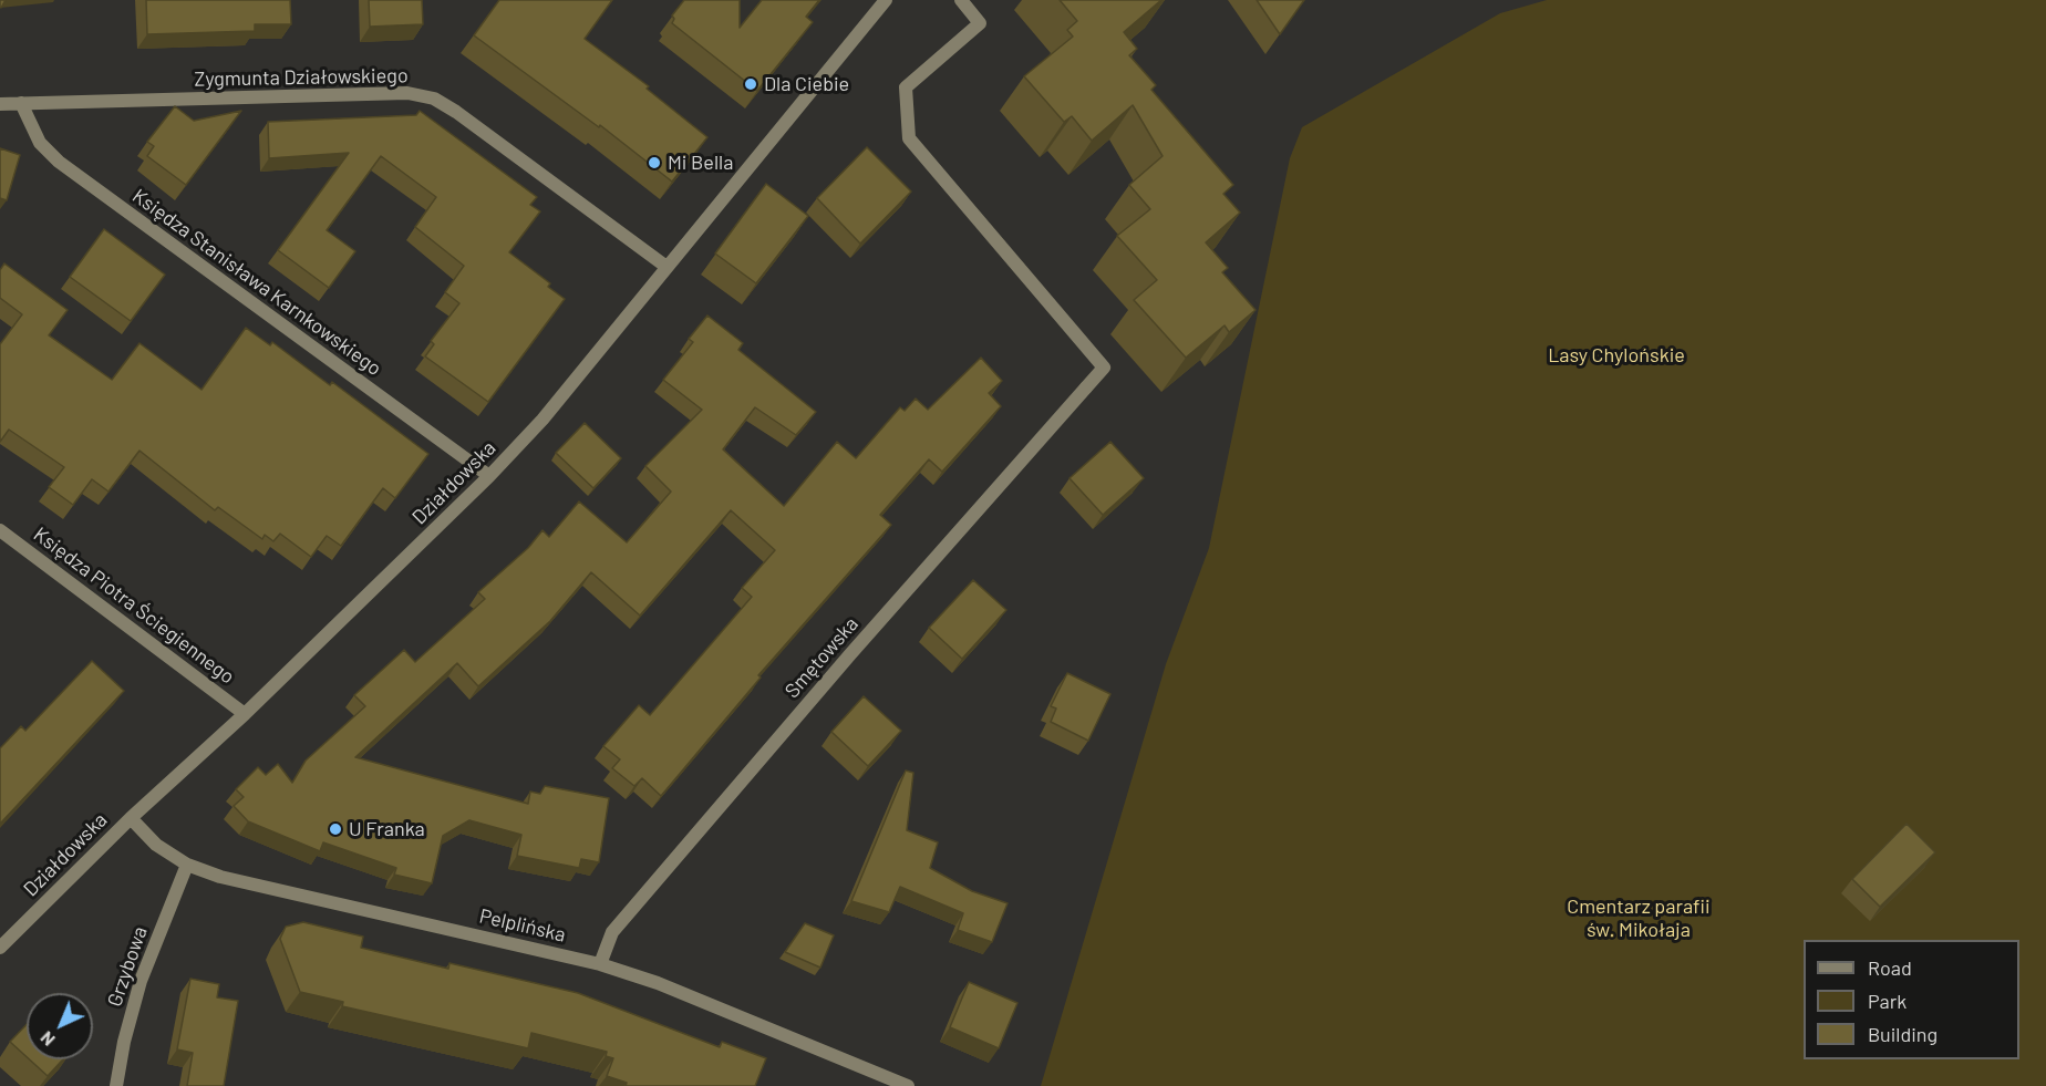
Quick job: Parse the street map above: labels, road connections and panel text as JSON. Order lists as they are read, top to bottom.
{
  "streets": {
    "street": [
      "Zygmunta Działowskiego",
      "Księdza Stanisława Karnkowskiego",
      "Działdowska",
      "Księdza Piotra Ściegiennego",
      "Smętowska",
      "Pelplińska",
      "Grzybowa"
    ]
  },
  "crossings": [
    ["Zygmunta Działowskiego", "Księdza Stanisława Karnkowskiego"],
    ["Zygmunta Działowskiego", "Działdowska"],
    ["Księdza Stanisława Karnkowskiego", "Działdowska"],
    ["Działdowska", "Księdza Piotra Ściegiennego"],
    ["Działdowska", "Pelplińska"],
    ["Smętowska", "Pelplińska"],
    ["Pelplińska", "Grzybowa"]
  ],
  "parks": ["Lasy Chylońskie", "Cmentarz parafii św. Mikołaja"],
  "places": ["Dla Ciebie", "Mi Bella", "U Franka"],
  "legend": ["Road", "Park", "Building"],
  "north": "bottom left"
}
